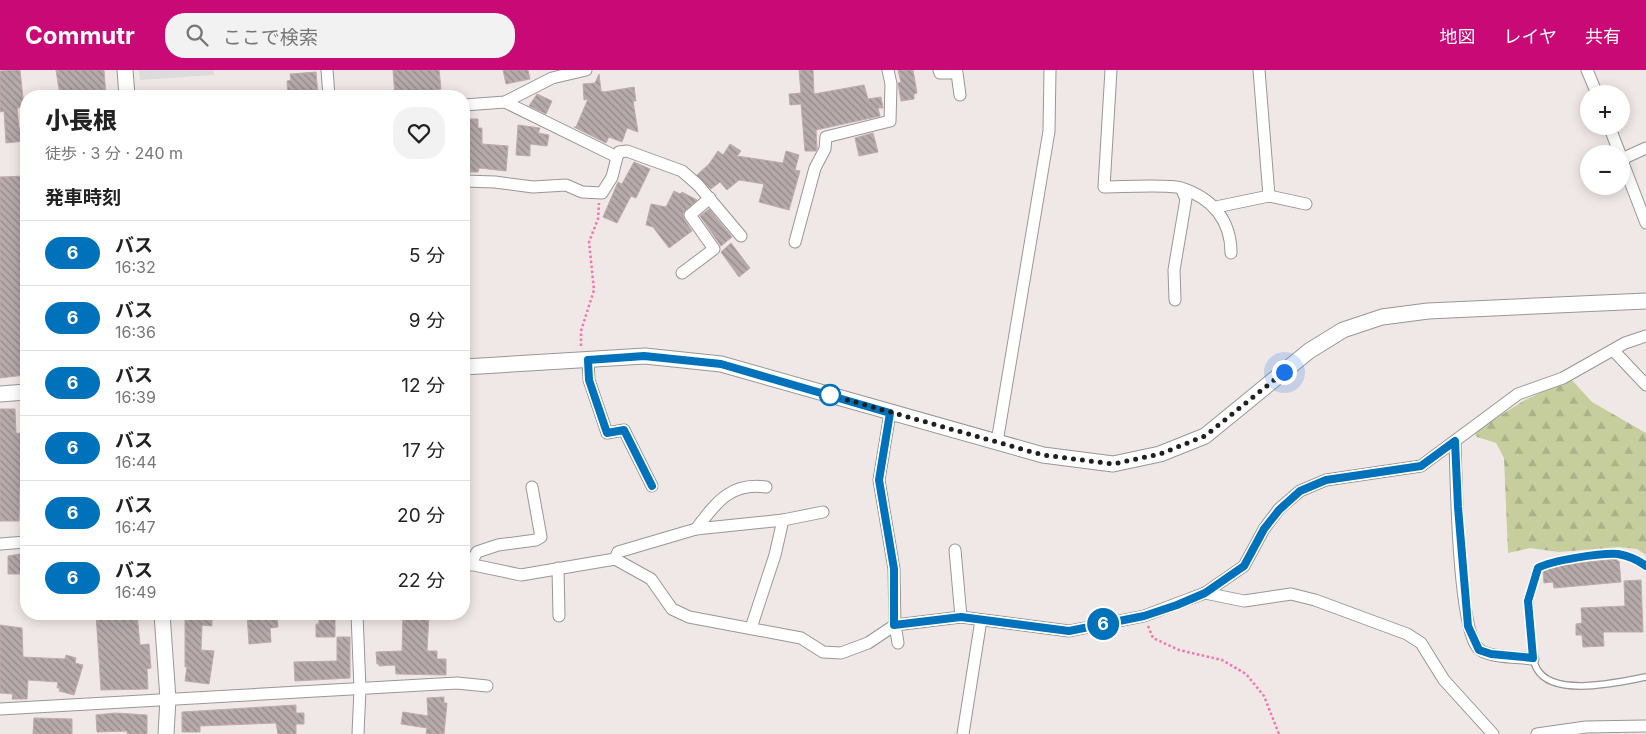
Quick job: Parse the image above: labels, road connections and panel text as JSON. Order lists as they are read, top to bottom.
{
  "lines": ["bus line 6"],
  "page": {
    "header": "Commutr",
    "search": "ここで検索",
    "nav": ["地図", "レイヤ", "共有"],
    "on_map": "6",
    "map_buttons": ["+", "−"],
    "heading": [
      ["小長根", "徒歩 · 3 分 · 240 m"],
      "発車時刻"
    ],
    "list": [
      {
        "mark": "6",
        "name": "バス",
        "note": "16:32",
        "value": "5 分"
      },
      {
        "mark": "6",
        "name": "バス",
        "note": "16:36",
        "value": "9 分"
      },
      {
        "mark": "6",
        "name": "バス",
        "note": "16:39",
        "value": "12 分"
      },
      {
        "mark": "6",
        "name": "バス",
        "note": "16:44",
        "value": "17 分"
      },
      {
        "mark": "6",
        "name": "バス",
        "note": "16:47",
        "value": "20 分"
      },
      {
        "mark": "6",
        "name": "バス",
        "note": "16:49",
        "value": "22 分"
      }
    ]
  }
}
